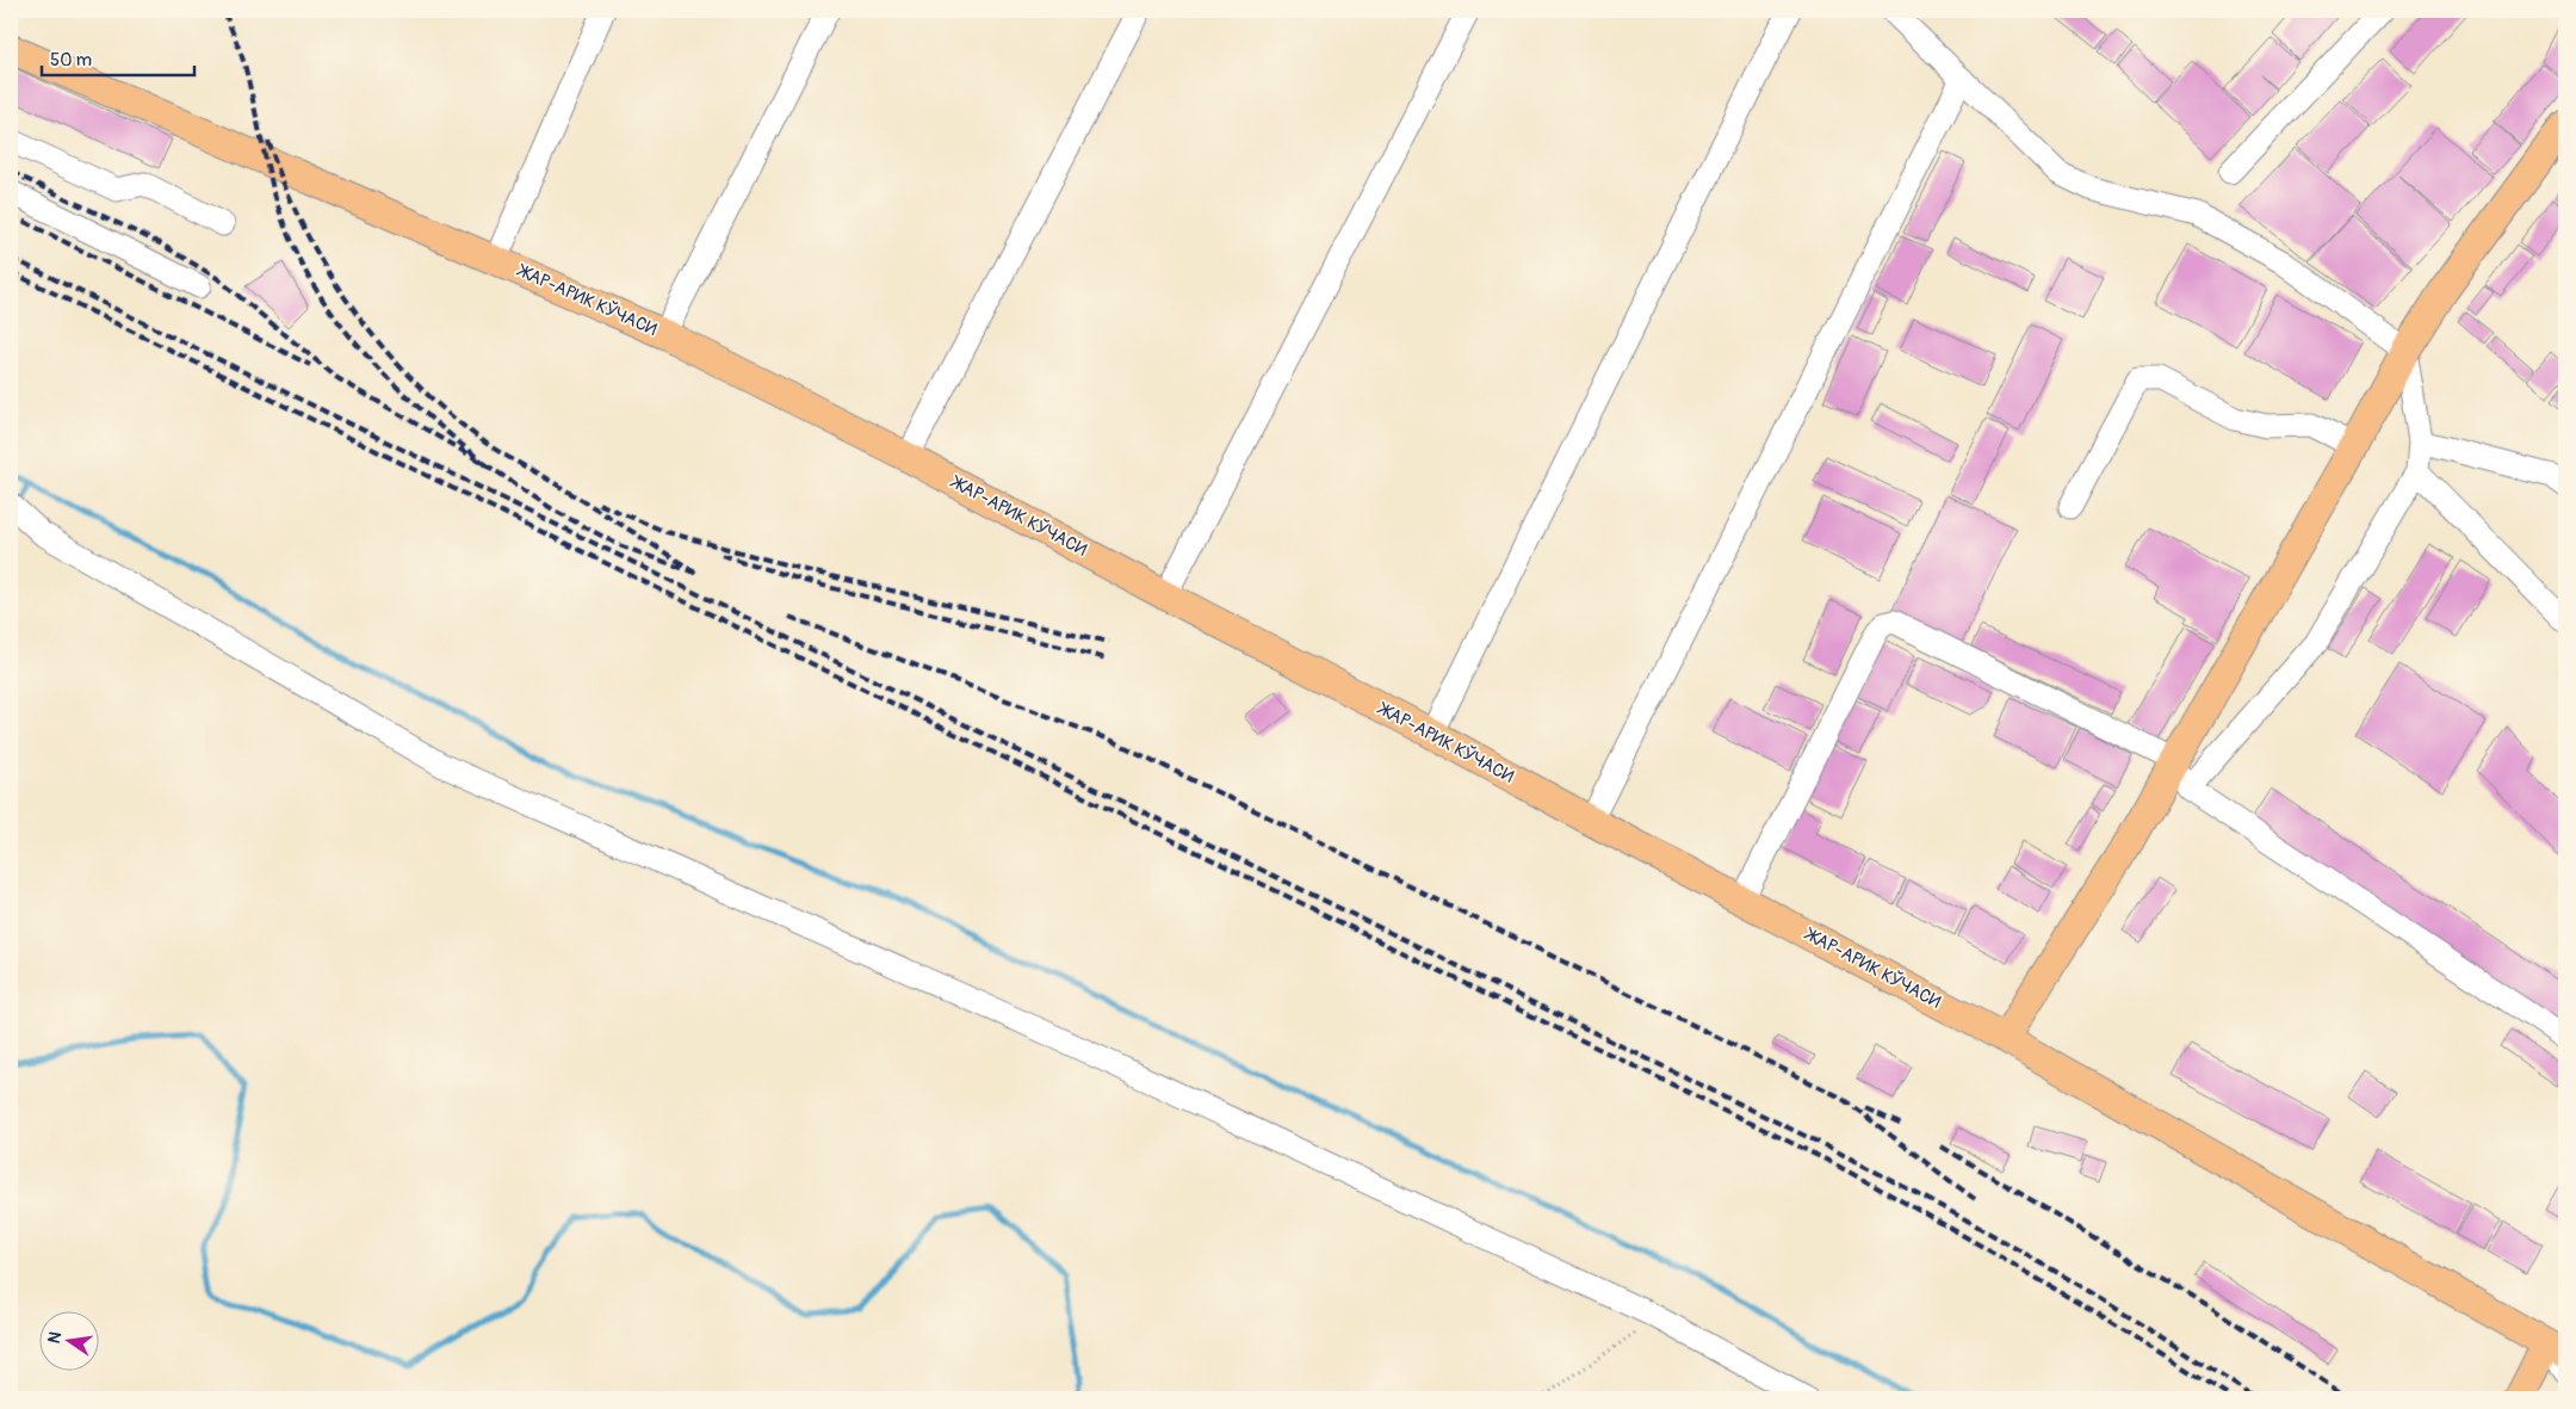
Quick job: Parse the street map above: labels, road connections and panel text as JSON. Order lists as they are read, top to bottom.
{
  "streets": {
    "main road": ["ЖАР-АРИК КЎЧАСИ"]
  },
  "scale_bar": "50 m",
  "north": "left"
}
